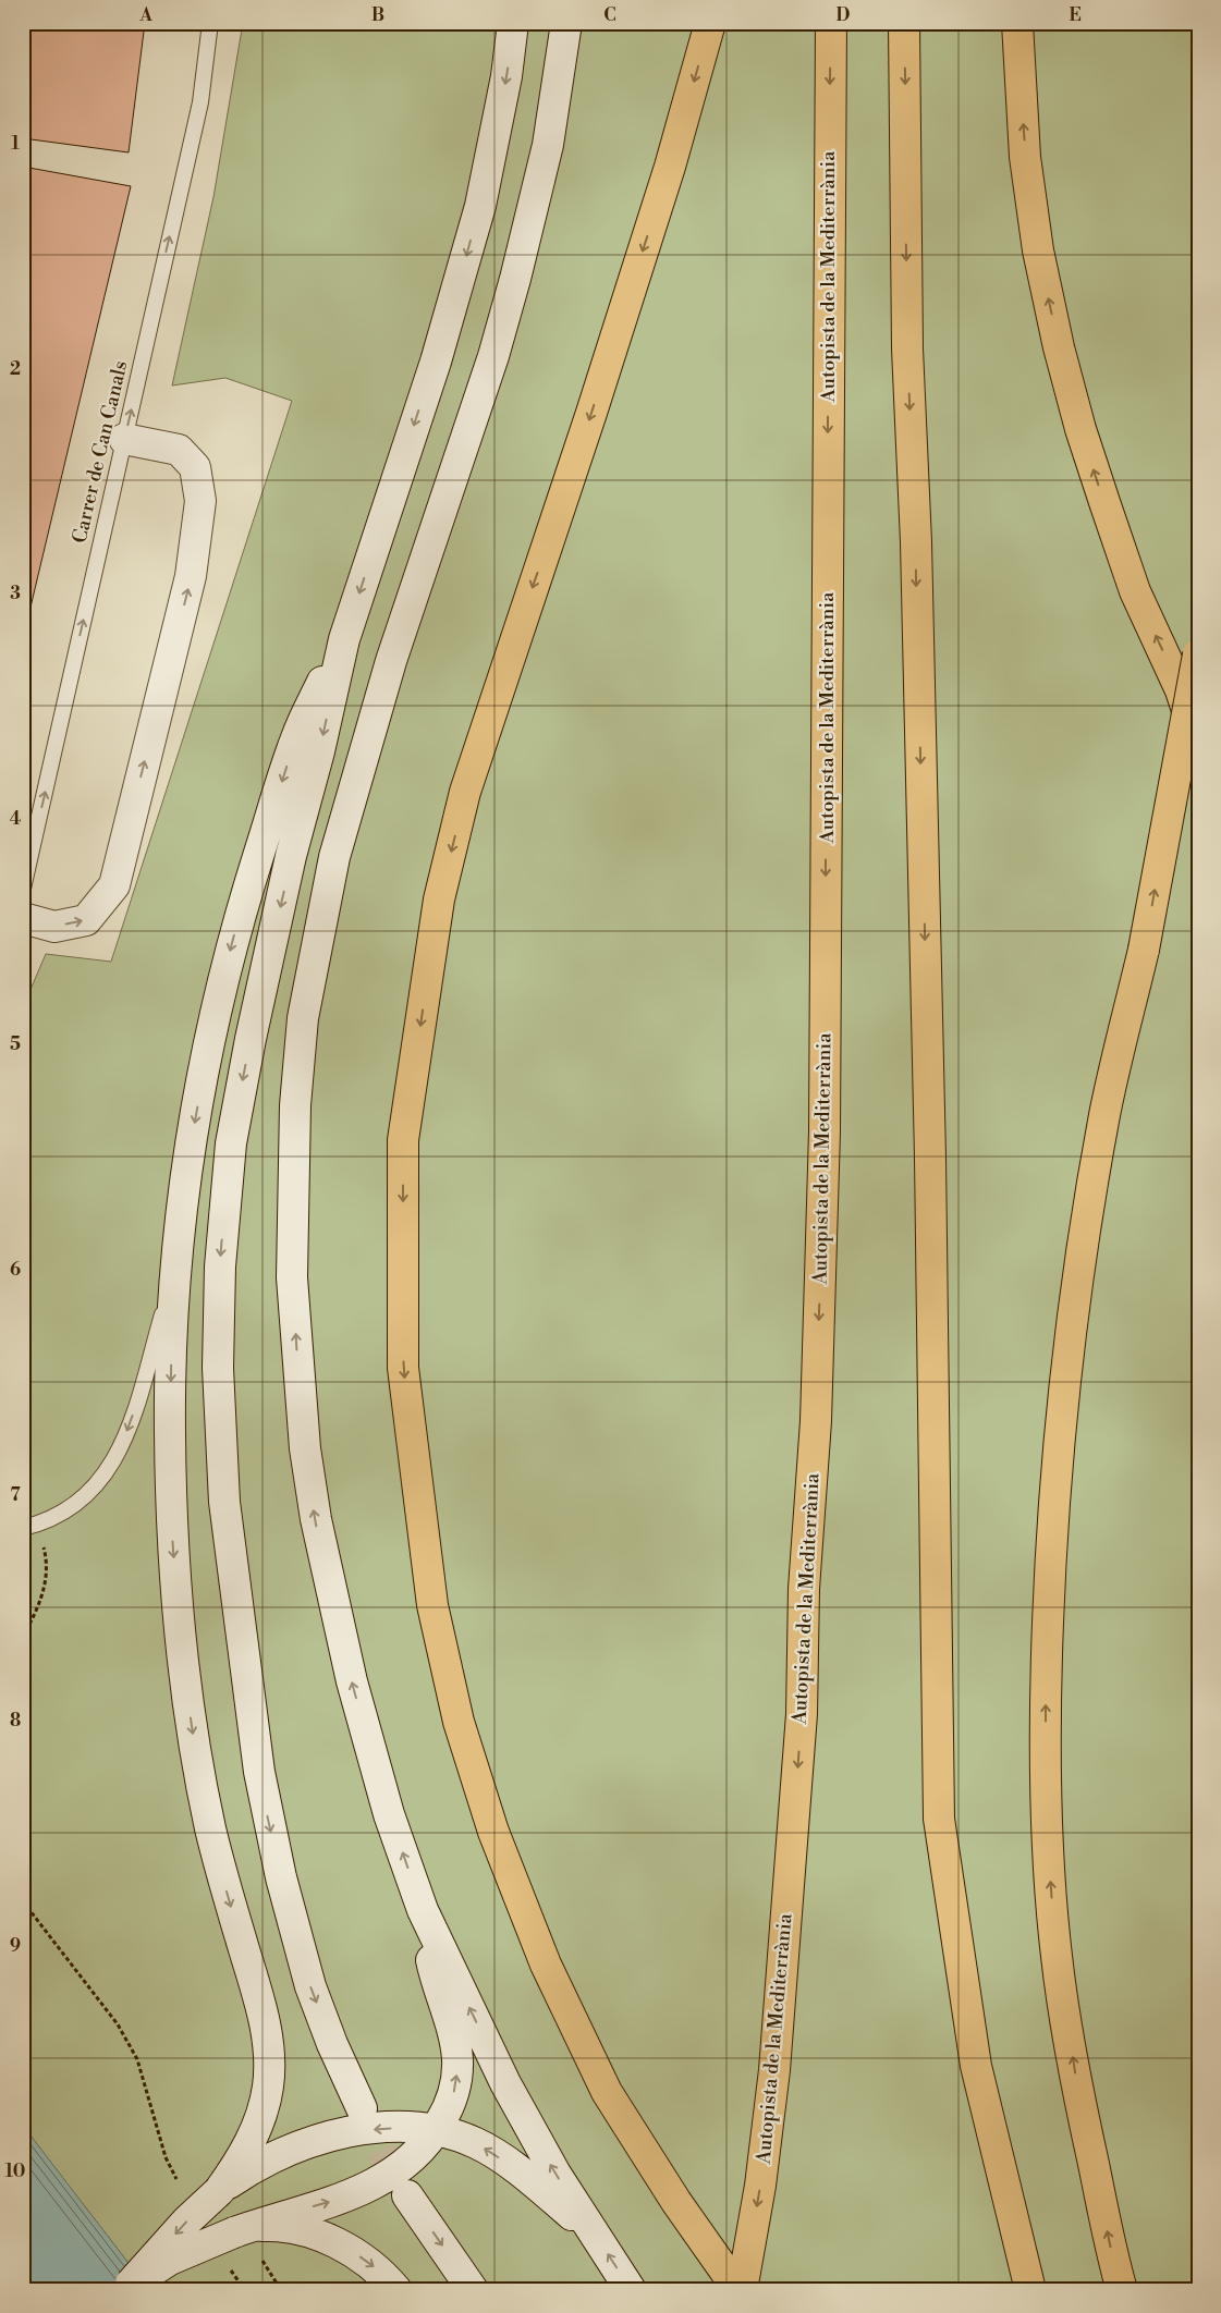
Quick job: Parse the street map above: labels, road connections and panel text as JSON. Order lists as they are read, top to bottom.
{
  "streets": {
    "highway": ["Autopista de la Mediterrània"],
    "lane": ["Carrer de Can Canals"]
  },
  "one_way": ["Carrer de Can Canals"],
  "grid": {
    "columns": [
      "A",
      "B",
      "C",
      "D",
      "E"
    ],
    "rows": [
      "1",
      "2",
      "3",
      "4",
      "5",
      "6",
      "7",
      "8",
      "9",
      "10"
    ]
  }
}
